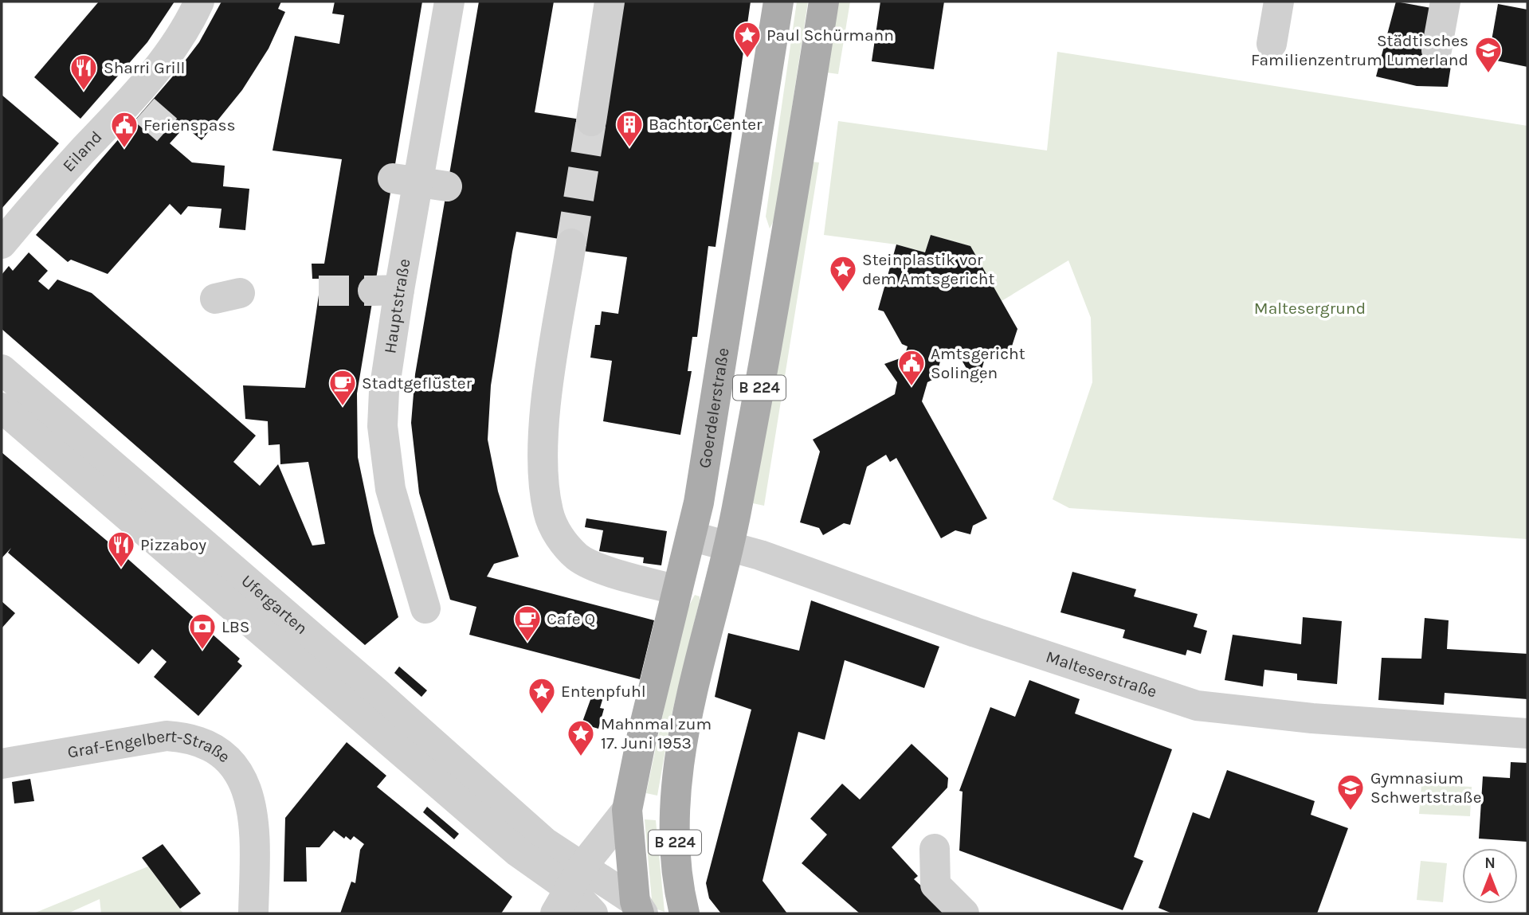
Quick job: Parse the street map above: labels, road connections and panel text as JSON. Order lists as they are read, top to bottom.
{
  "streets": {
    "main road": ["B 224", "Goerdelerstraße"],
    "street": [
      "Eiland",
      "Hauptstraße",
      "Ufergarten",
      "Malteserstraße",
      "Graf-Engelbert-Straße"
    ]
  },
  "crossings": [
    ["B 224", "Malteserstraße"],
    ["Goerdelerstraße", "Malteserstraße"]
  ],
  "parks": ["Maltesergrund"],
  "places": {
    "place": [
      "Paul Schürmann",
      "Steinplastik vor dem Amtsgericht",
      "Entenpfuhl",
      "Mahnmal zum 17. Juni 1953"
    ],
    "school or university": ["Städtisches Familienzentrum Lumerland", "Gymnasium Schwertstraße"],
    "restaurant": ["Sharri Grill", "Pizzaboy"],
    "building": ["Bachtor Center"],
    "public building": ["Ferienspass", "Amtsgericht Solingen"],
    "cafe": ["Stadtgeflüster", "Cafe Q"],
    "bank": ["LBS"]
  },
  "north": "top"
}
